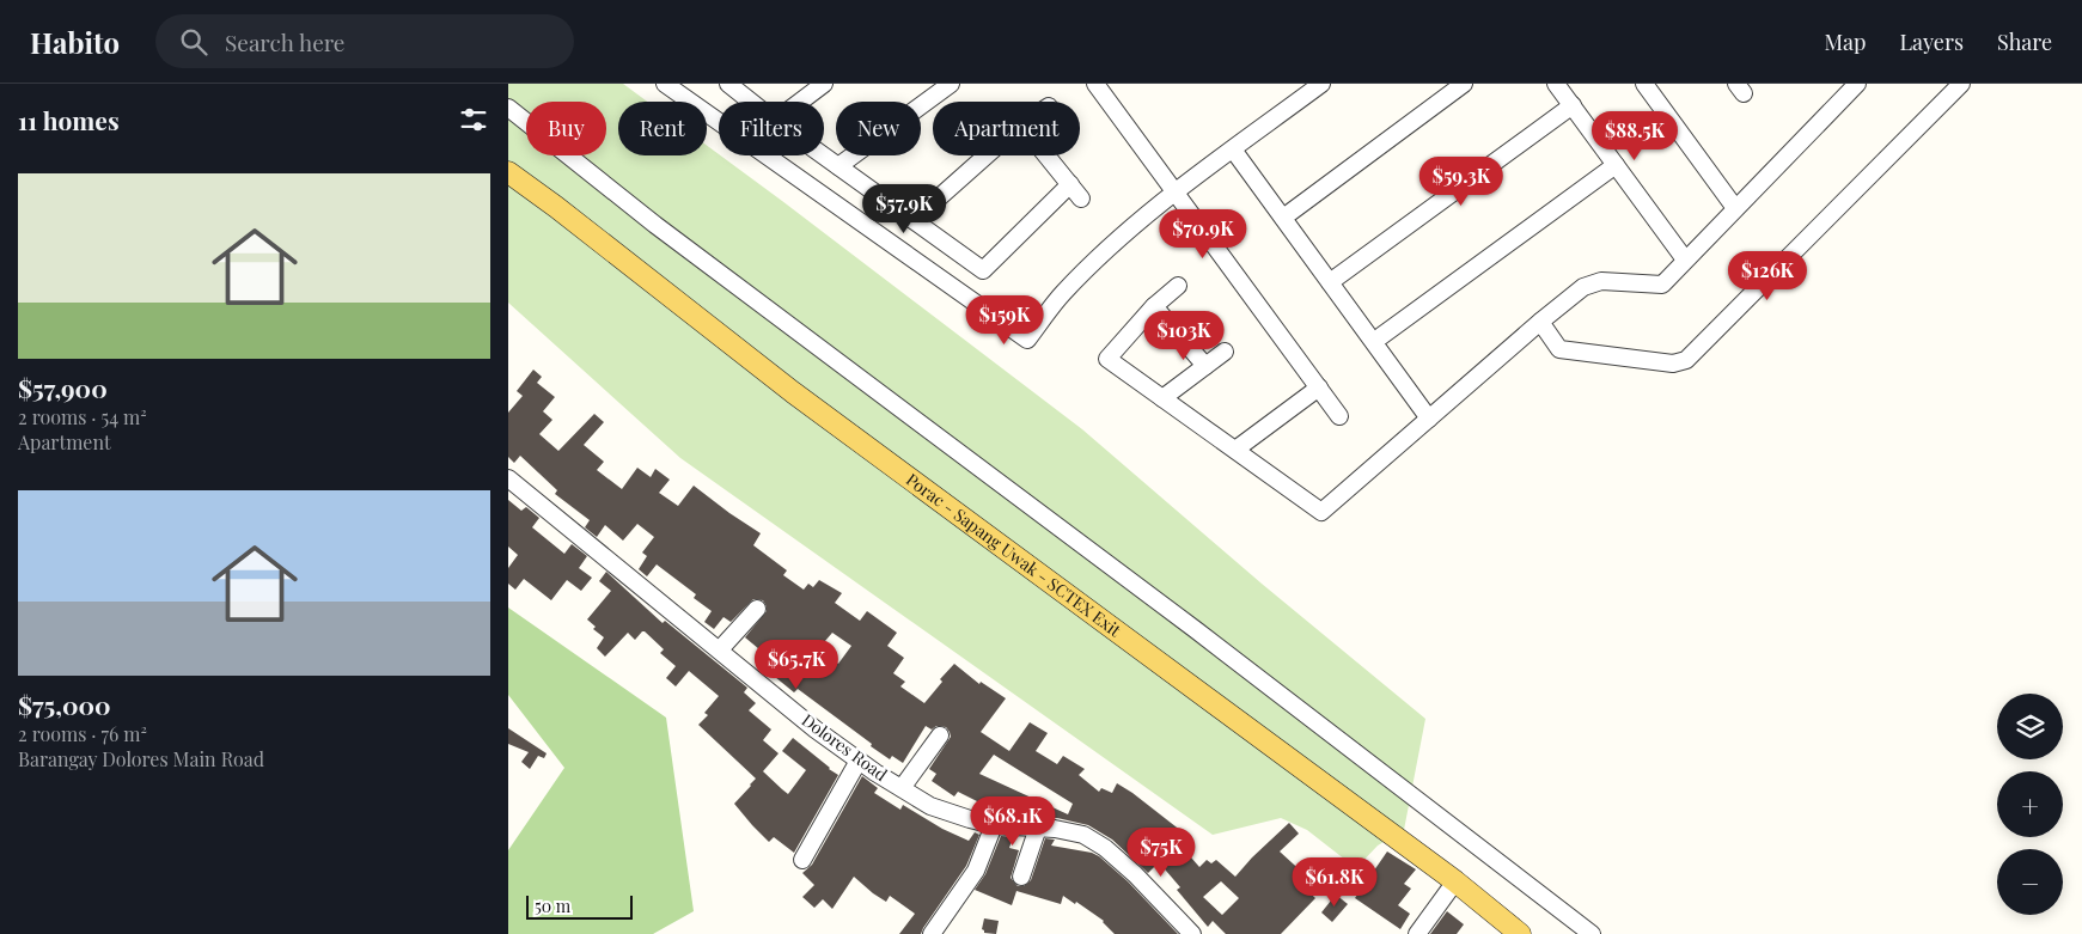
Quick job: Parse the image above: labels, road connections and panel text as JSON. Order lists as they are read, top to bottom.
{
  "streets": {
    "main road": ["Porac - Sapang Uwak - SCTEX Exit"],
    "street": ["Dolores Road"]
  },
  "scale_bar": "50 m",
  "page": {
    "header": "Habito",
    "search": "Search here",
    "nav": ["Map", "Layers", "Share"],
    "heading": "11 homes",
    "chip": [
      "Buy",
      "Rent",
      "Filters",
      "New",
      "Apartment"
    ],
    "price": [
      "$88.5K",
      "$59.3K",
      "$57.9K",
      "$70.9K",
      "$126K",
      "$159K",
      "$103K",
      "$65.7K",
      "$68.1K",
      "$75K",
      "$61.8K"
    ],
    "list": [
      {
        "name": "$57,900",
        "note": "2 rooms · 54 m² · Apartment"
      },
      {
        "name": "$75,000",
        "note": "2 rooms · 76 m² · Barangay Dolores Main Road"
      }
    ],
    "map_buttons": ["+", "−"],
    "scale": "50 m"
  }
}
